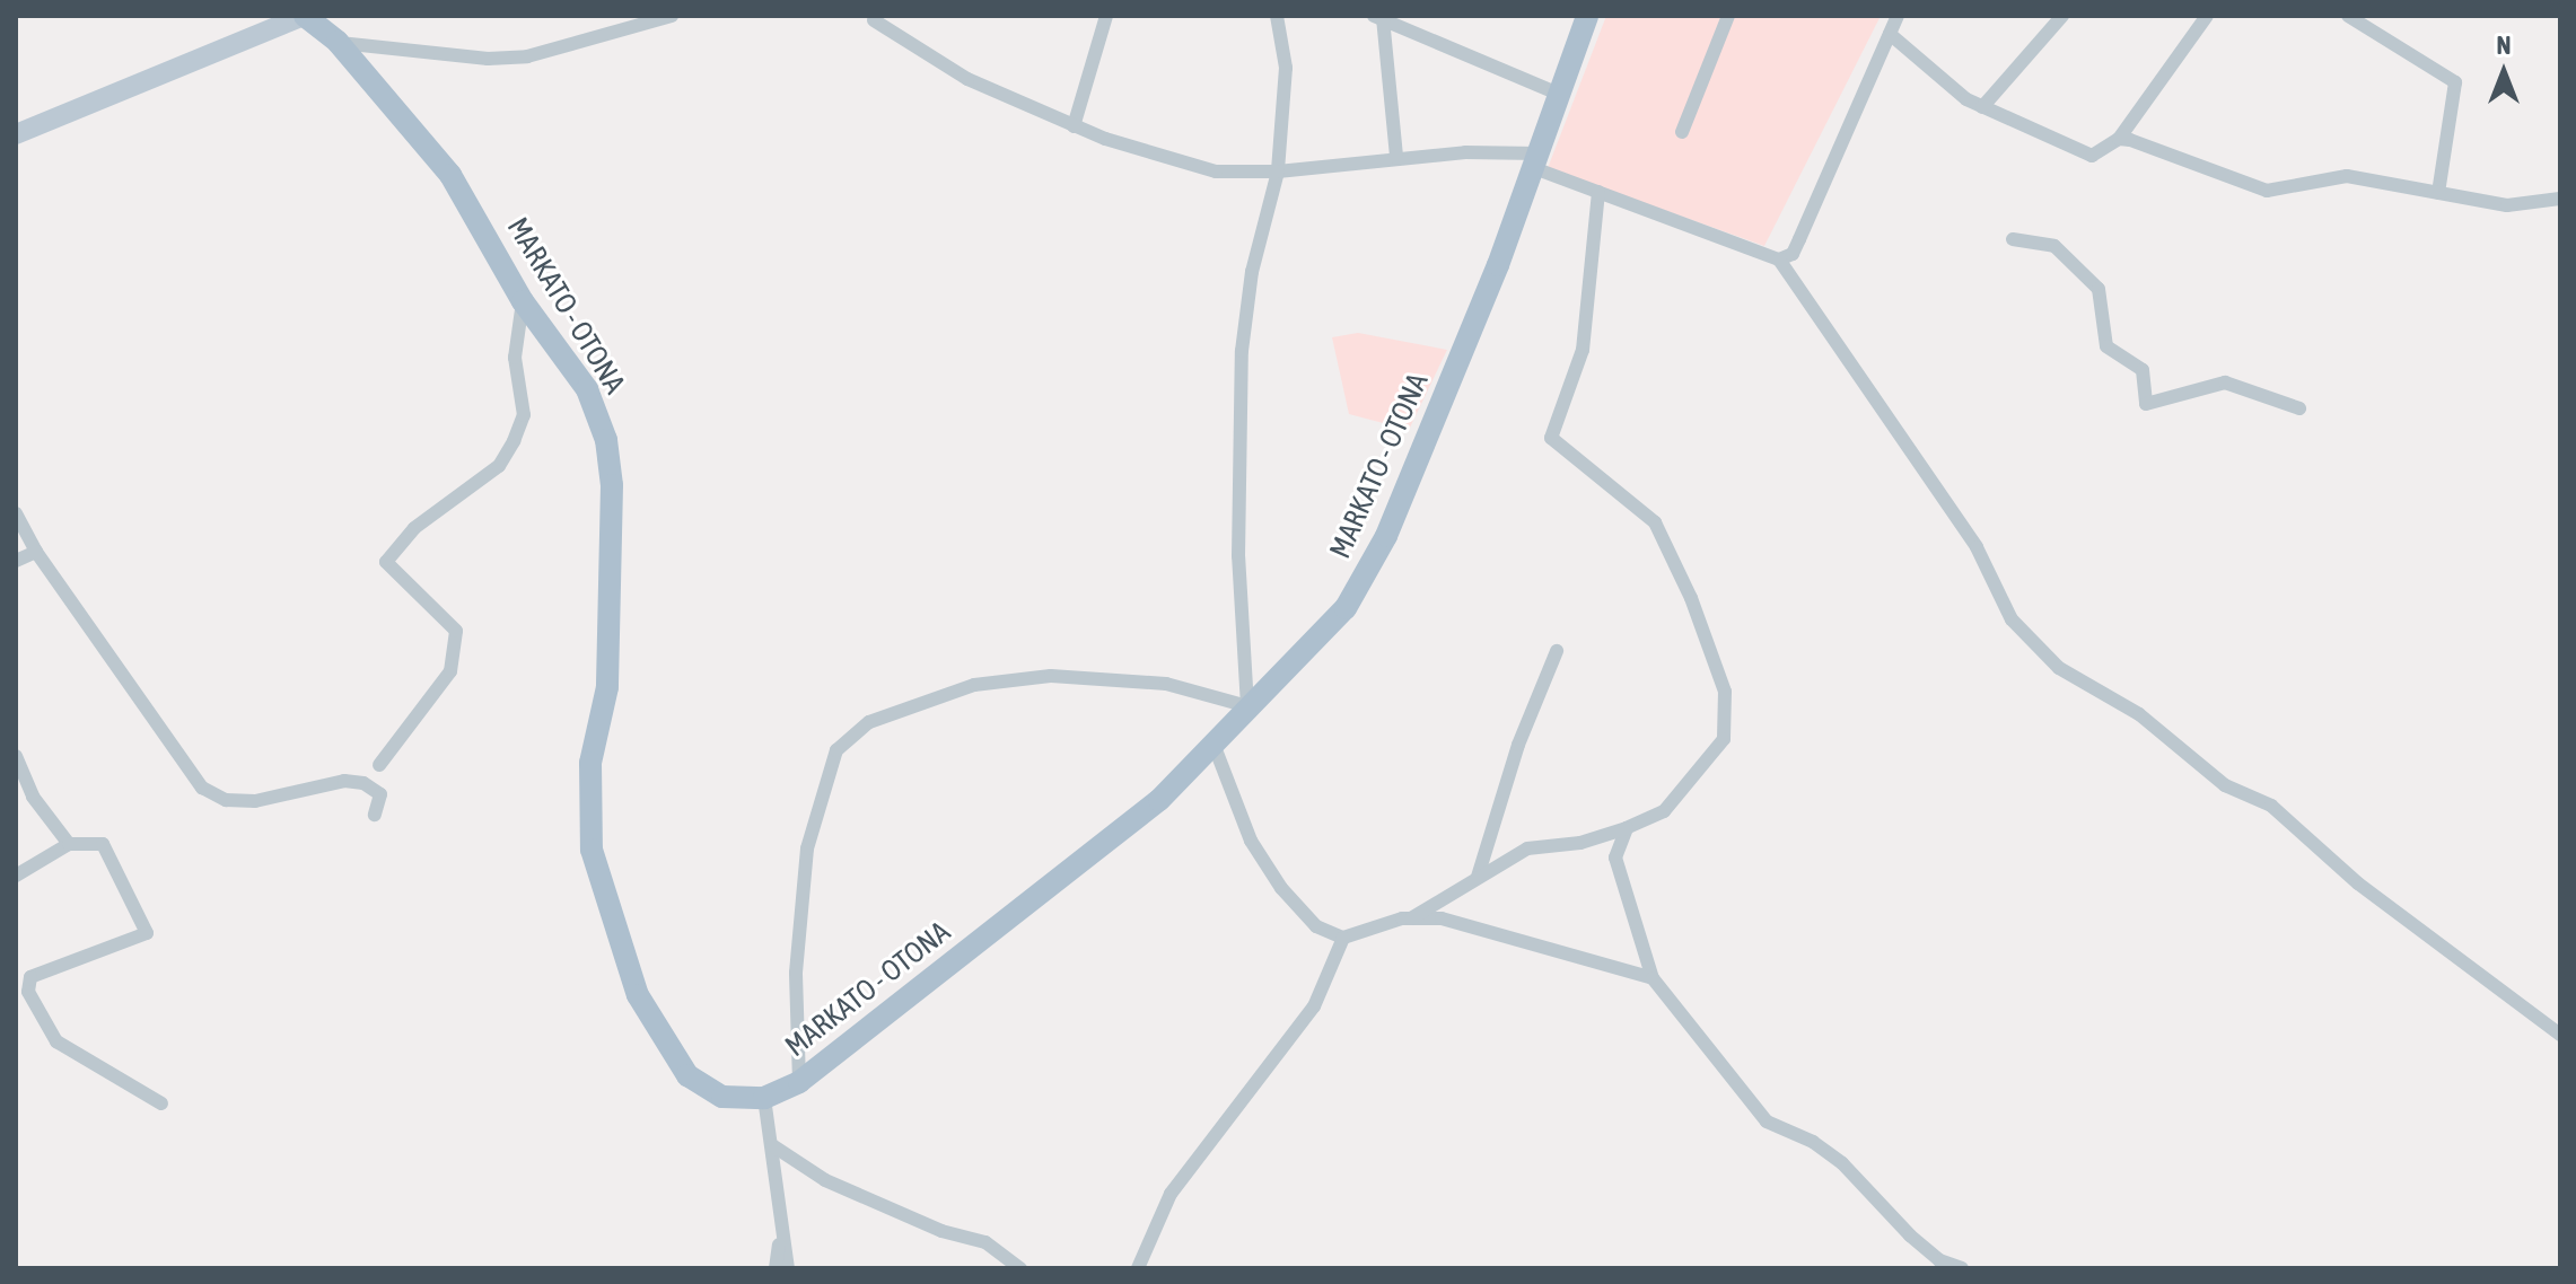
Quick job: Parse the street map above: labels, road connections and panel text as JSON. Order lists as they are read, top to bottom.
{
  "streets": {
    "main road": ["MARKATO - OTONA"]
  },
  "north": "top"
}
